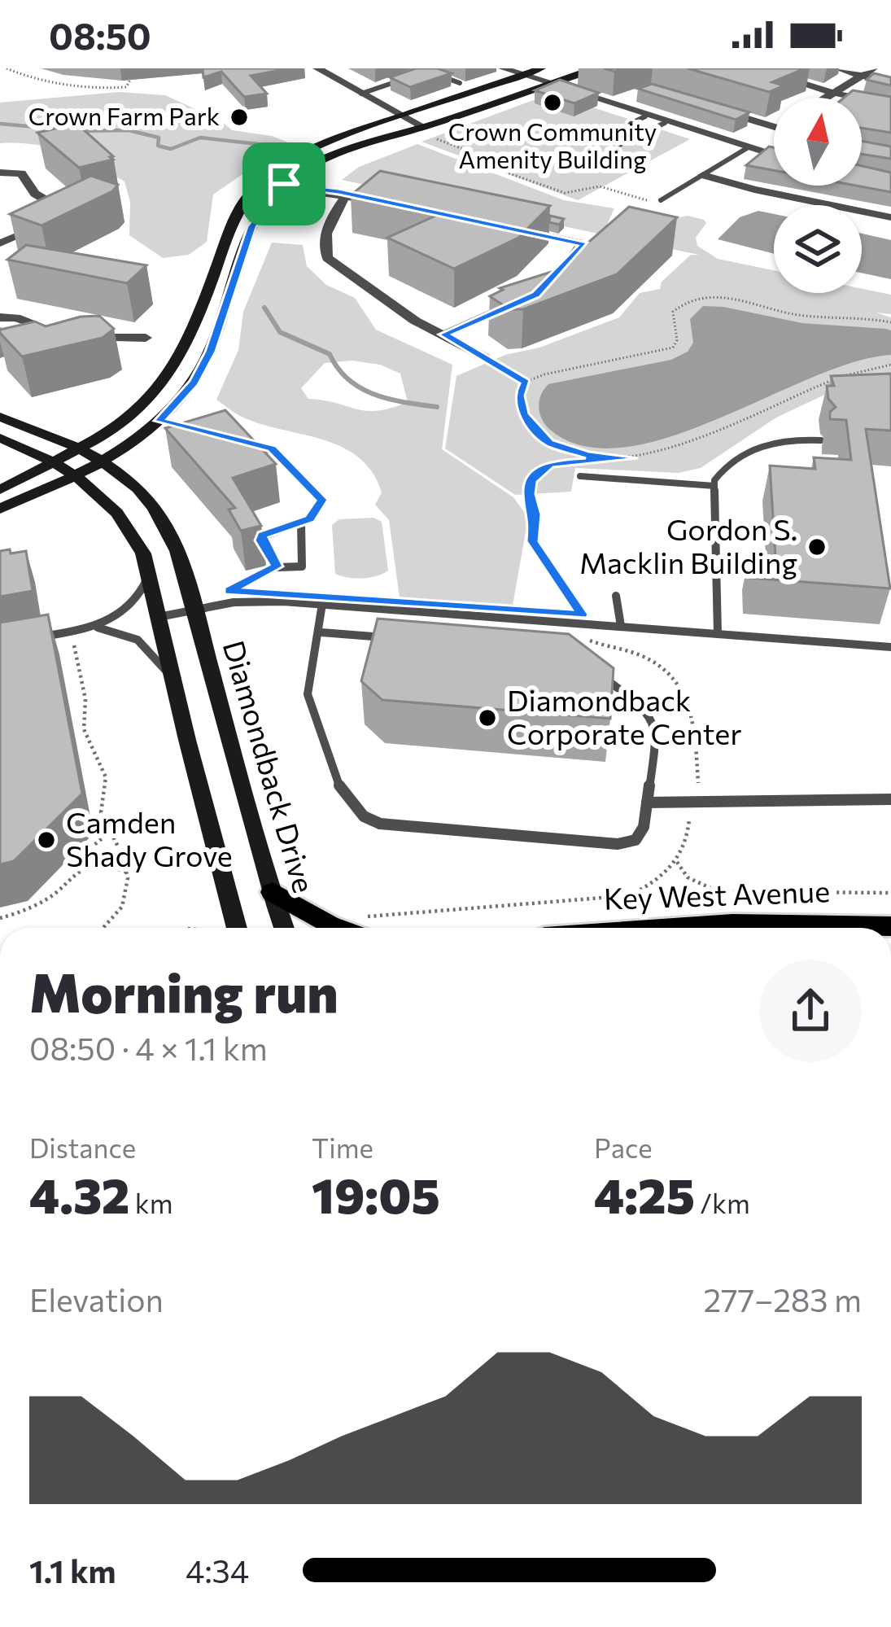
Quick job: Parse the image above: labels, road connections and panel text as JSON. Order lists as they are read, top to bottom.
{
  "streets": {
    "main road": ["Key West Avenue"],
    "street": ["Diamondback Drive"]
  },
  "places": [
    "Crown Community Amenity Building",
    "Crown Farm Park",
    "Gordon S. Macklin Building",
    "Diamondback Corporate Center",
    "Camden Shady Grove"
  ],
  "north": "top",
  "page": {
    "status": "08:50",
    "heading": ["Morning run", "08:50 · 4 × 1.1 km"],
    "stats": [
      ["Distance", "4.32 km"],
      ["Time", "19:05"],
      ["Pace", "4:25 /km"]
    ],
    "chart": ["Elevation", "277–283 m"],
    "list": [
      {
        "name": "1.1 km",
        "note": "4:34"
      }
    ]
  }
}
